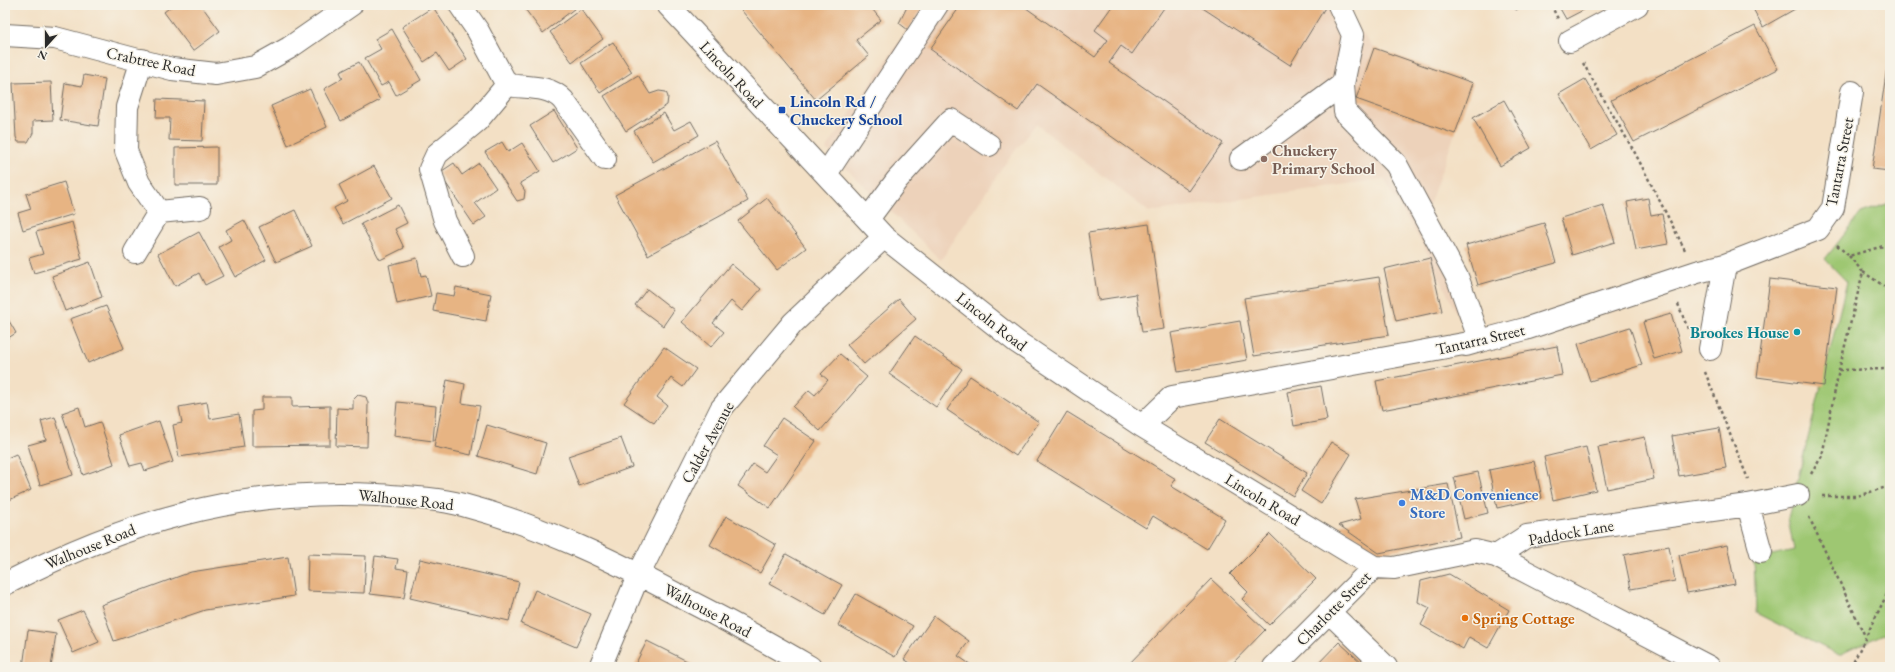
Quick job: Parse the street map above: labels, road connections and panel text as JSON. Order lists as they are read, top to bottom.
{
  "streets": {
    "street": [
      "Crabtree Road",
      "Lincoln Road",
      "Tantarra Street",
      "Calder Avenue",
      "Walhouse Road",
      "Paddock Lane",
      "Charlotte Street"
    ]
  },
  "crossings": [
    ["Lincoln Road", "Tantarra Street"],
    ["Lincoln Road", "Calder Avenue"],
    ["Lincoln Road", "Charlotte Street"],
    ["Calder Avenue", "Walhouse Road"]
  ],
  "places": {
    "transit": ["Lincoln Rd / Chuckery School"],
    "other": [
      "Chuckery Primary School",
      "Brookes House",
      "M&D Convenience Store",
      "Spring Cottage"
    ]
  },
  "north": "bottom"
}
